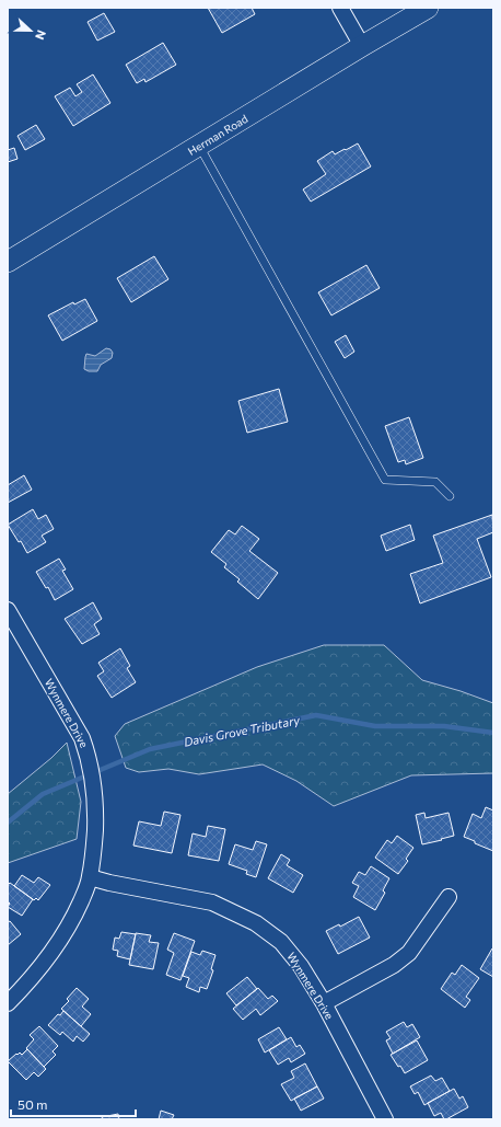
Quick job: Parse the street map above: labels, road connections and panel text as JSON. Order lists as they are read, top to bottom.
{
  "streets": {
    "street": ["Herman Road", "Wynmere Drive"]
  },
  "water": ["Davis Grove Tributary"],
  "scale_bar": "50 m",
  "north": "right"
}
